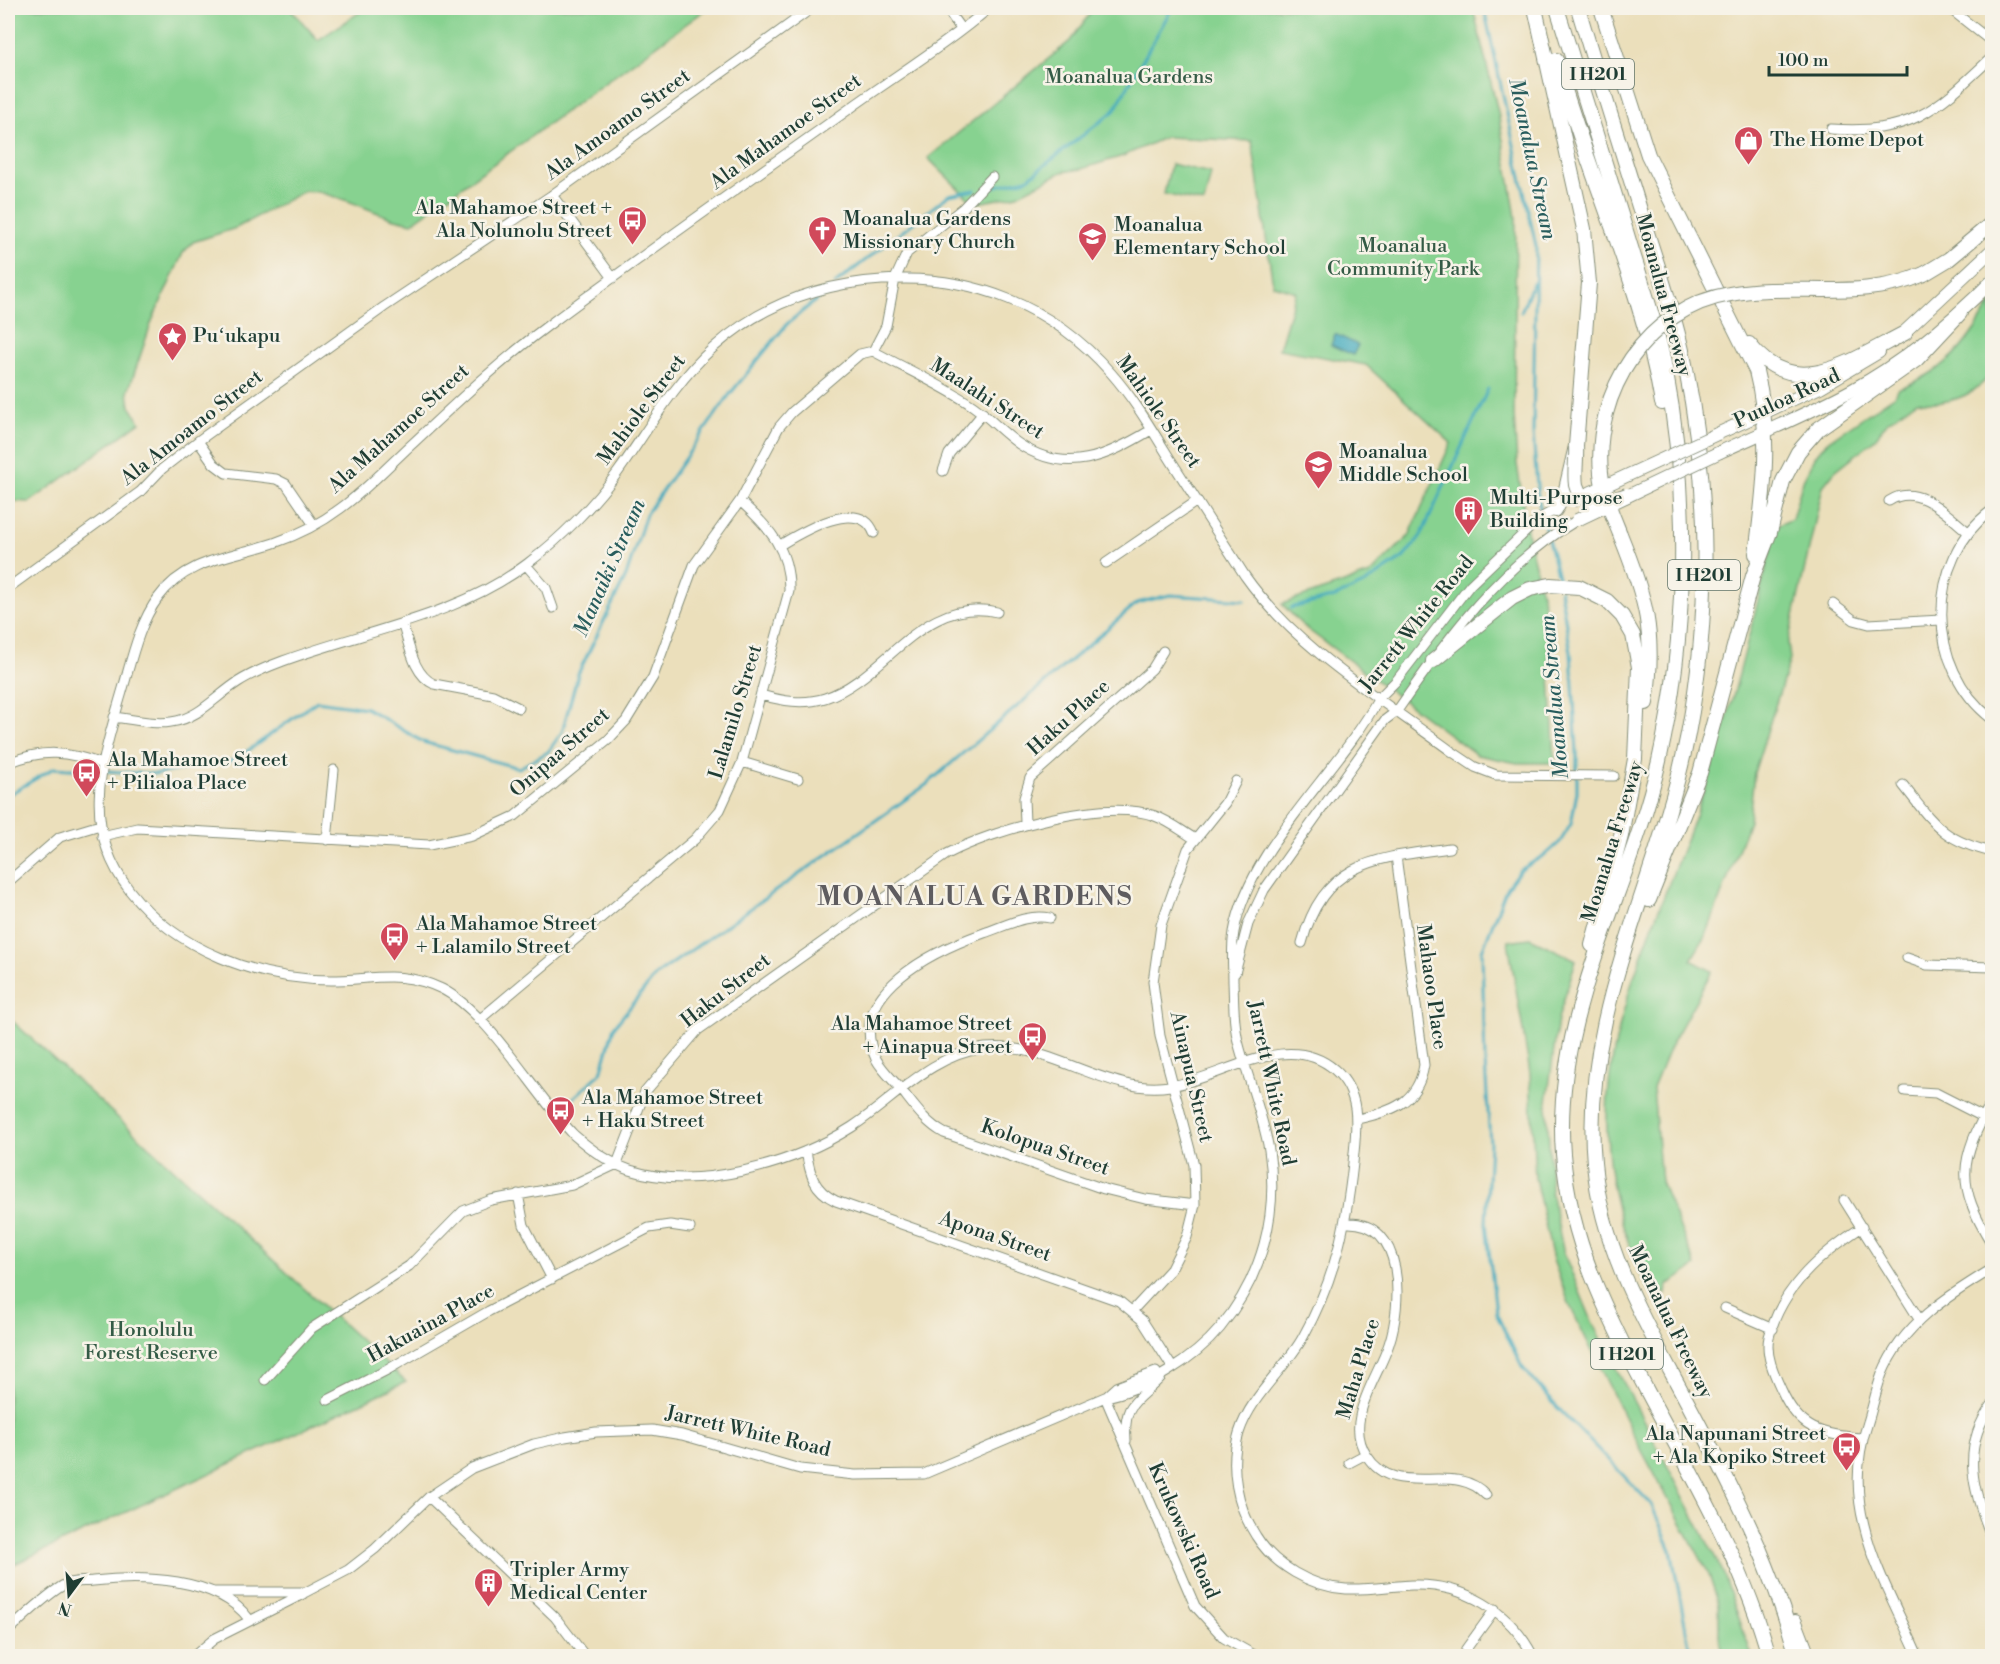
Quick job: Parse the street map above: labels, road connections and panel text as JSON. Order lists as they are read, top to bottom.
{
  "streets": {
    "highway": ["I H201", "Moanalua Freeway"],
    "main road": ["Puuloa Road", "Jarrett White Road"],
    "street": [
      "Ala Amoamo Street",
      "Ala Mahamoe Street",
      "Maalahi Street",
      "Mahiole Street",
      "Lalamilo Street",
      "Haku Place",
      "Onipaa Street",
      "Mahaoo Place",
      "Haku Street",
      "Ainapua Street",
      "Kolopua Street",
      "Apona Street",
      "Hakuaina Place",
      "Maha Place",
      "Krukowski Road"
    ]
  },
  "crossings": [
    ["Ala Mahamoe Street", "Mahiole Street"],
    ["Ala Mahamoe Street", "Jarrett White Road"],
    ["Ala Mahamoe Street", "Lalamilo Street"],
    ["Ala Mahamoe Street", "Onipaa Street"],
    ["Ala Mahamoe Street", "Mahaoo Place"],
    ["Ala Mahamoe Street", "Haku Street"],
    ["Ala Mahamoe Street", "Ainapua Street"],
    ["Ala Mahamoe Street", "Kolopua Street"],
    ["Ala Mahamoe Street", "Apona Street"],
    ["Ala Mahamoe Street", "Maha Place"],
    ["Maalahi Street", "Mahiole Street"],
    ["Maalahi Street", "Onipaa Street"],
    ["Puuloa Road", "Jarrett White Road"],
    ["Mahiole Street", "Jarrett White Road"],
    ["Jarrett White Road", "Apona Street"],
    ["Jarrett White Road", "Krukowski Road"],
    ["Lalamilo Street", "Onipaa Street"],
    ["Haku Place", "Haku Street"],
    ["Haku Street", "Ainapua Street"],
    ["Ainapua Street", "Kolopua Street"],
    ["Ainapua Street", "Apona Street"]
  ],
  "districts": ["MOANALUA GARDENS"],
  "water": ["Moanalua Stream", "Manaiki Stream"],
  "parks": ["Moanalua Gardens", "Moanalua Community Park", "Honolulu Forest Reserve"],
  "places": {
    "shop": ["The Home Depot"],
    "bus stop": [
      "Ala Mahamoe Street + Ala Nolunolu Street",
      "Ala Mahamoe Street + Pilialoa Place",
      "Ala Mahamoe Street + Lalamilo Street",
      "Ala Mahamoe Street + Ainapua Street",
      "Ala Mahamoe Street + Haku Street",
      "Ala Napunani Street + Ala Kopiko Street"
    ],
    "church": ["Moanalua Gardens Missionary Church"],
    "school or university": ["Moanalua Elementary School", "Moanalua Middle School"],
    "place": ["Puʻukapu"],
    "building": ["Multi-Purpose Building", "Tripler Army Medical Center"]
  },
  "scale_bar": "100 m",
  "north": "bottom"
}
